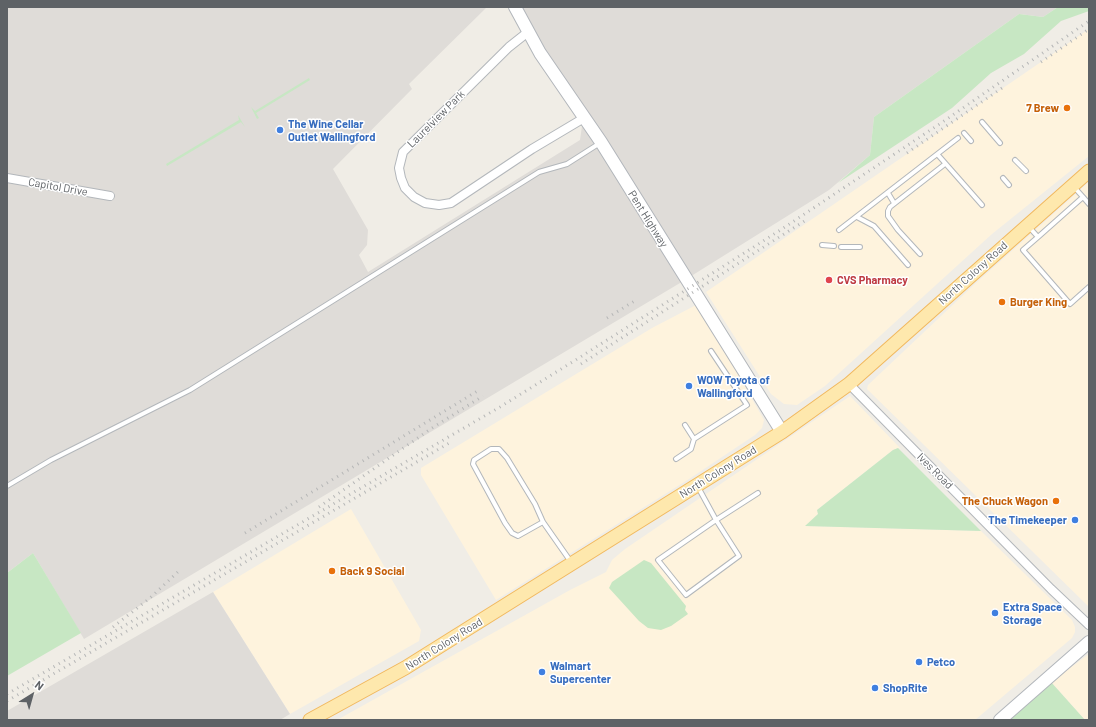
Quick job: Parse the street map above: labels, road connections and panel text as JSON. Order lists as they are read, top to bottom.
{
  "streets": {
    "main road": ["North Colony Road"],
    "street": [
      "Laurelview Park",
      "Capitol Drive",
      "Pent Highway",
      "Ives Road"
    ]
  },
  "crossings": [
    ["Laurelview Park", "Pent Highway"],
    ["Pent Highway", "North Colony Road"],
    ["North Colony Road", "Ives Road"]
  ],
  "places": [
    "7 Brew",
    "The Wine Cellar Outlet Wallingford",
    "CVS Pharmacy",
    "Burger King",
    "WOW Toyota of Wallingford",
    "The Chuck Wagon",
    "The Timekeeper",
    "Back 9 Social",
    "Extra Space Storage",
    "Petco",
    "Walmart Supercenter",
    "ShopRite"
  ],
  "north": "top right"
}
